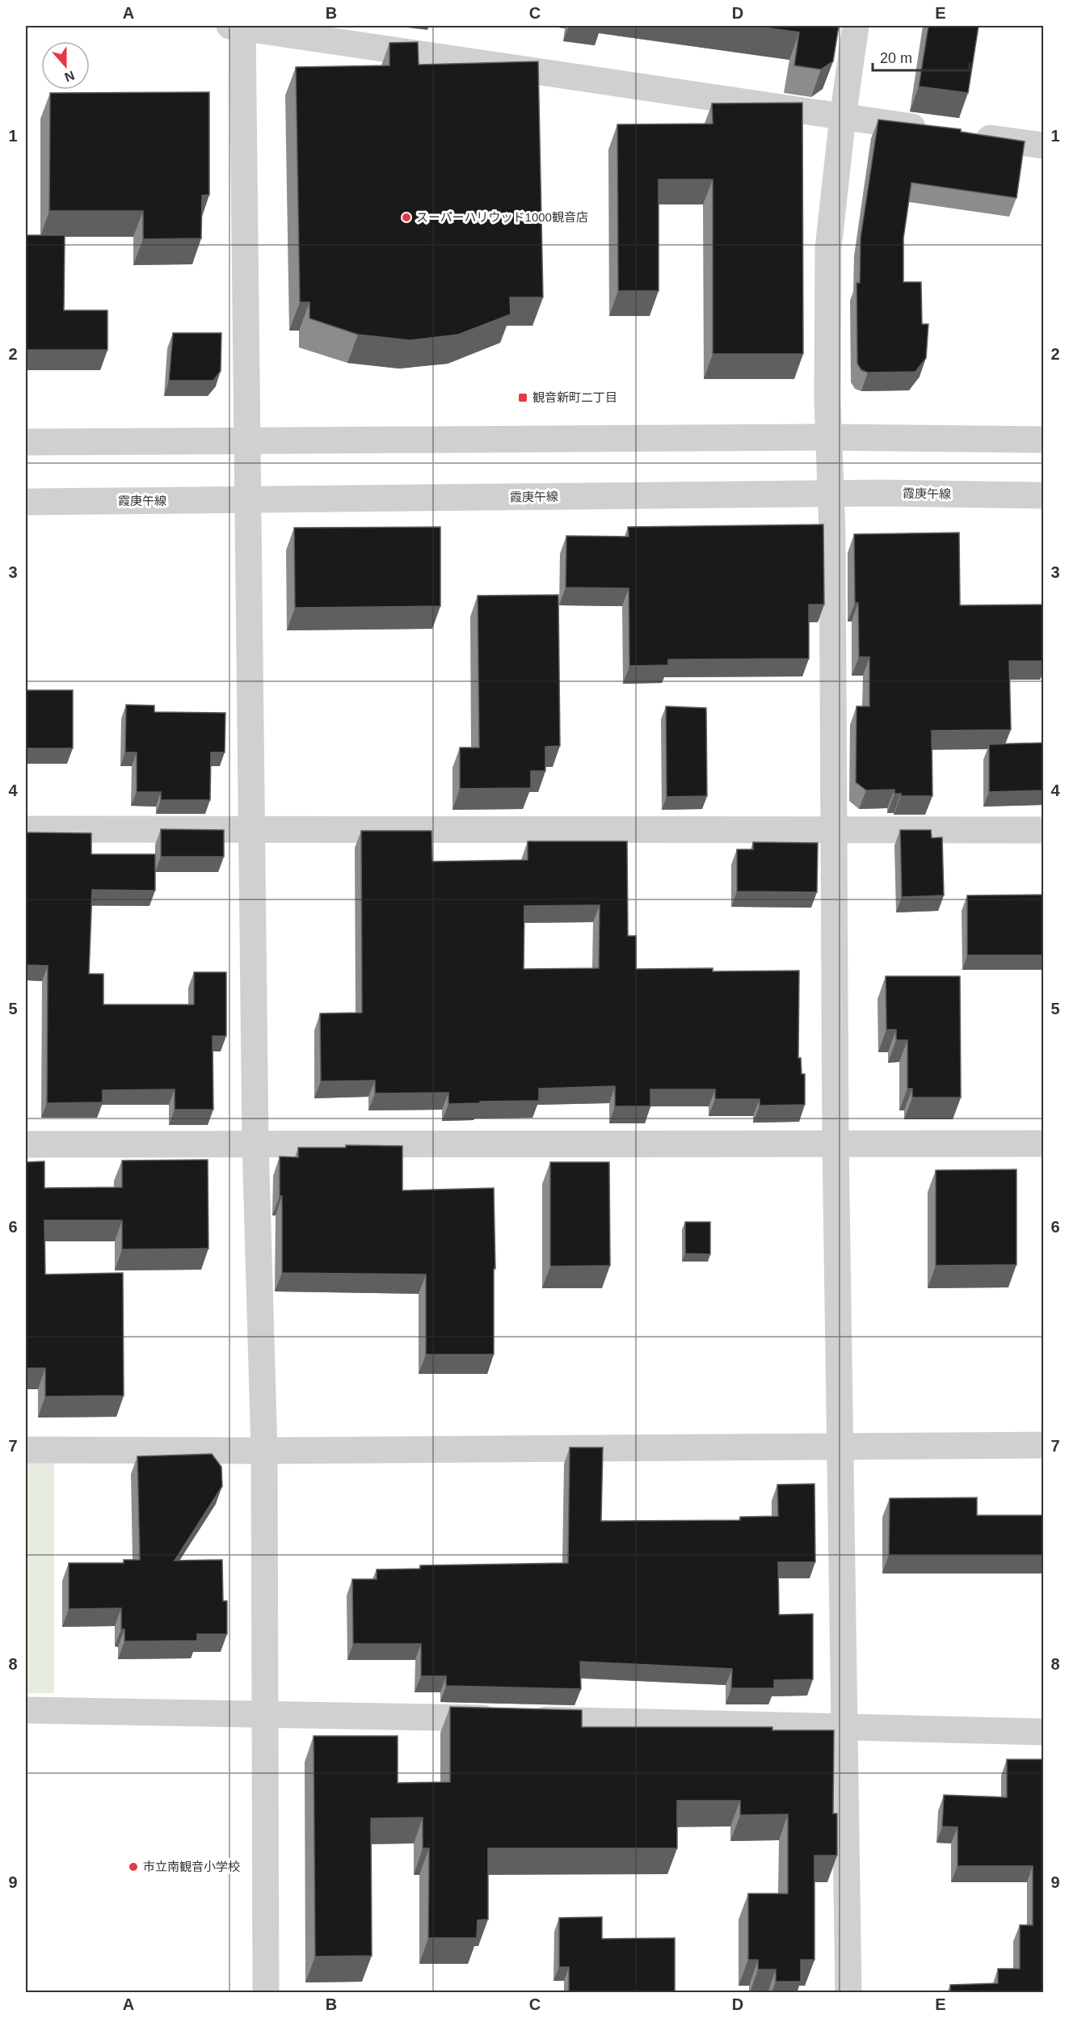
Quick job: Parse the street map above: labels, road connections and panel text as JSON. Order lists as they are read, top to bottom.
{
  "streets": {
    "street": ["霞庚午線"]
  },
  "places": {
    "other": ["スーパーハリウッド1000観音店", "市立南観音小学校"],
    "transit": ["観音新町二丁目"]
  },
  "scale_bar": "20 m",
  "north": "bottom",
  "grid": {
    "columns": [
      "A",
      "B",
      "C",
      "D",
      "E"
    ],
    "rows": [
      "1",
      "2",
      "3",
      "4",
      "5",
      "6",
      "7",
      "8",
      "9"
    ]
  }
}
